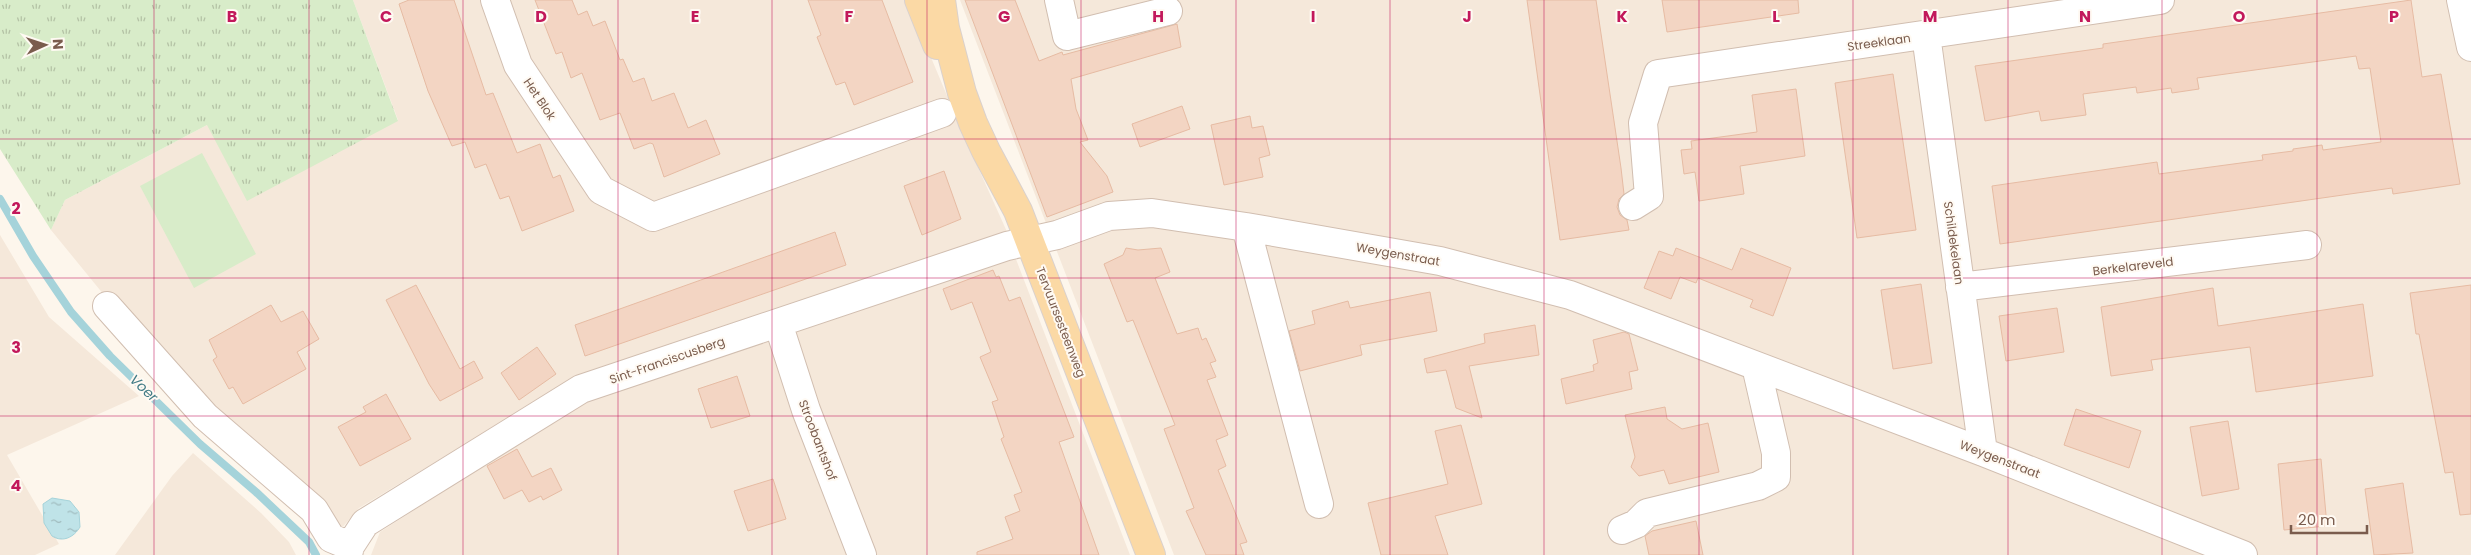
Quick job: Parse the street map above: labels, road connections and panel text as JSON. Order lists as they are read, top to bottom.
{
  "streets": {
    "main road": ["Tervuursesteenweg"],
    "street": [
      "Streeklaan",
      "Het Blok",
      "Schildekelaan",
      "Weygenstraat",
      "Berkelareveld",
      "Sint-Franciscusberg",
      "Stroobantshof"
    ]
  },
  "crossings": [
    ["Streeklaan", "Schildekelaan"],
    ["Schildekelaan", "Weygenstraat"],
    ["Schildekelaan", "Berkelareveld"],
    ["Weygenstraat", "Tervuursesteenweg"],
    ["Weygenstraat", "Sint-Franciscusberg"],
    ["Tervuursesteenweg", "Sint-Franciscusberg"],
    ["Sint-Franciscusberg", "Stroobantshof"]
  ],
  "water": ["Voer"],
  "scale_bar": "20 m",
  "north": "right",
  "grid": {
    "columns": [
      "B",
      "C",
      "D",
      "E",
      "F",
      "G",
      "H",
      "I",
      "J",
      "K",
      "L",
      "M",
      "N",
      "O",
      "P"
    ],
    "rows": ["2", "3", "4"]
  }
}
